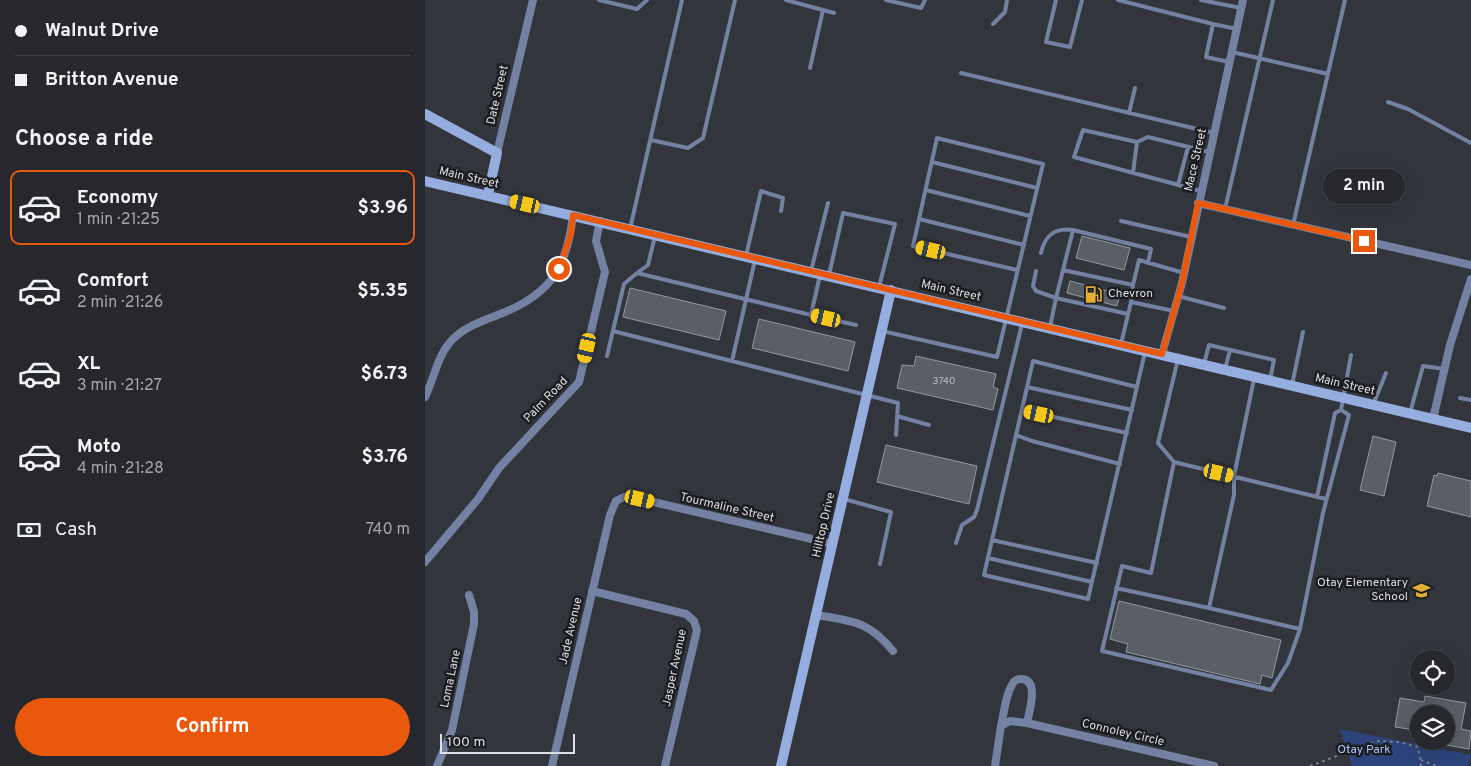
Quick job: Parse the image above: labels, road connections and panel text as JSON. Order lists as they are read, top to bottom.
{
  "streets": {
    "main road": ["Date Street", "Main Street", "Hilltop Drive"],
    "street": [
      "Mace Street",
      "Palm Road",
      "Tourmaline Street",
      "Jade Avenue",
      "Jasper Avenue",
      "Loma Lane",
      "Connoley Circle"
    ]
  },
  "crossings": [
    ["Date Street", "Main Street"],
    ["Mace Street", "Main Street"],
    ["Main Street", "Palm Road"],
    ["Main Street", "Hilltop Drive"],
    ["Tourmaline Street", "Hilltop Drive"],
    ["Tourmaline Street", "Jade Avenue"],
    ["Jade Avenue", "Jasper Avenue"]
  ],
  "parks": ["Otay Park"],
  "places": {
    "fuel station": ["Chevron"],
    "school or university": ["Otay Elementary School"]
  },
  "house_numbers": ["3740"],
  "scale_bar": "100 m",
  "page": {
    "banner": ["Walnut Drive", "Britton Avenue"],
    "heading": "Choose a ride",
    "bubble": "2 min",
    "list": [
      {
        "name": "Economy",
        "note": "1 min · 21:25",
        "value": "$3.96"
      },
      {
        "name": "Comfort",
        "note": "2 min · 21:26",
        "value": "$5.35"
      },
      {
        "name": "XL",
        "note": "3 min · 21:27",
        "value": "$6.73"
      },
      {
        "name": "Moto",
        "note": "4 min · 21:28",
        "value": "$3.76"
      }
    ],
    "pay": ["Cash", "740 m"],
    "buttons": "Confirm",
    "scale": "100 m"
  }
}
